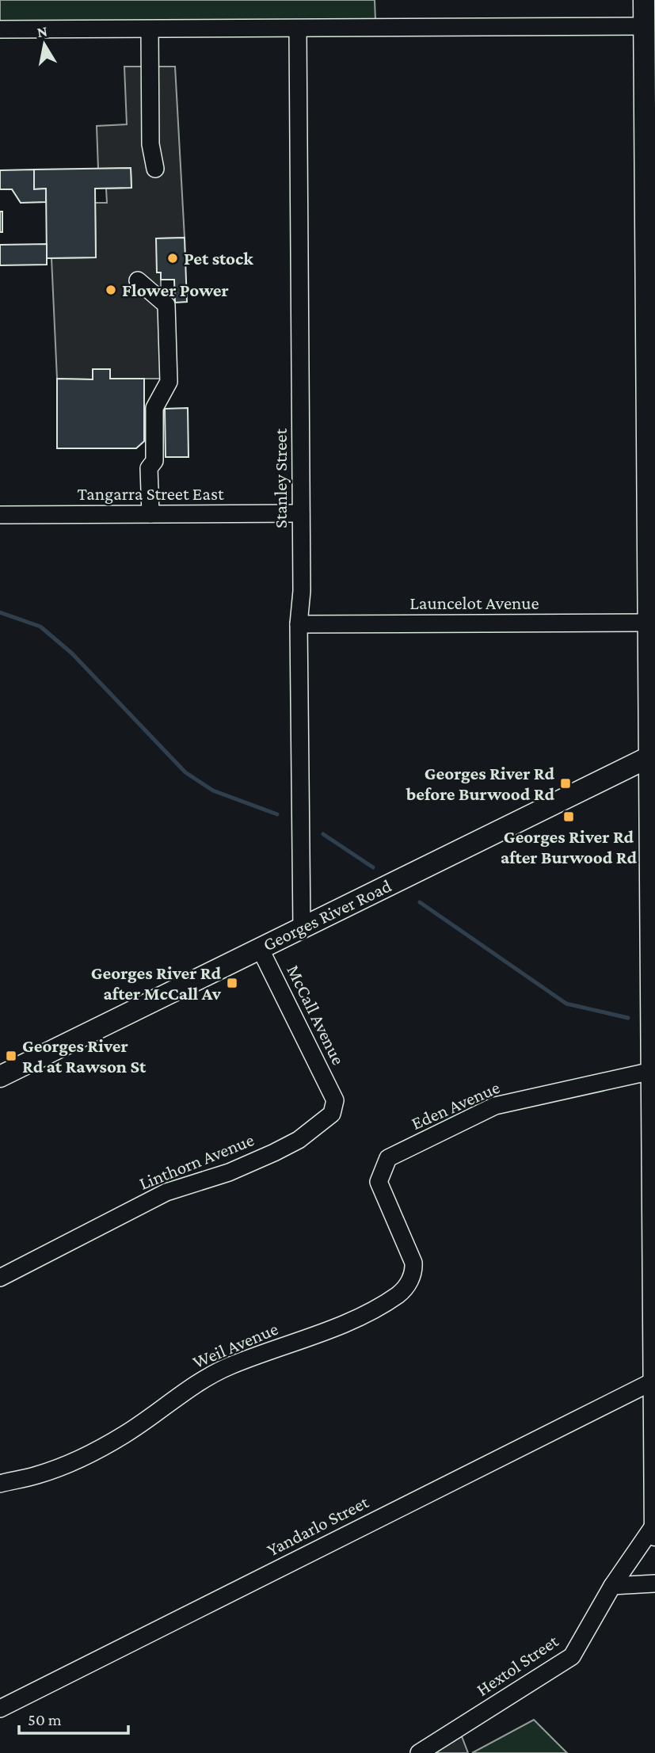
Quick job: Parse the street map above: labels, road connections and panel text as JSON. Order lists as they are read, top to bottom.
{
  "streets": {
    "main road": ["Georges River Road"],
    "street": [
      "Stanley Street",
      "Tangarra Street East",
      "Launcelot Avenue",
      "McCall Avenue",
      "Eden Avenue",
      "Linthorn Avenue",
      "Weil Avenue",
      "Yandarlo Street",
      "Hextol Street"
    ]
  },
  "crossings": [
    ["Stanley Street", "Tangarra Street East"],
    ["Stanley Street", "Launcelot Avenue"],
    ["Stanley Street", "Georges River Road"],
    ["Georges River Road", "McCall Avenue"],
    ["McCall Avenue", "Linthorn Avenue"],
    ["Eden Avenue", "Weil Avenue"]
  ],
  "places": {
    "other": ["Pet stock", "Flower Power"],
    "transit": [
      "Georges River Rd before Burwood Rd",
      "Georges River Rd after Burwood Rd",
      "Georges River Rd after McCall Av",
      "Georges River Rd at Rawson St"
    ]
  },
  "scale_bar": "50 m",
  "north": "top"
}
